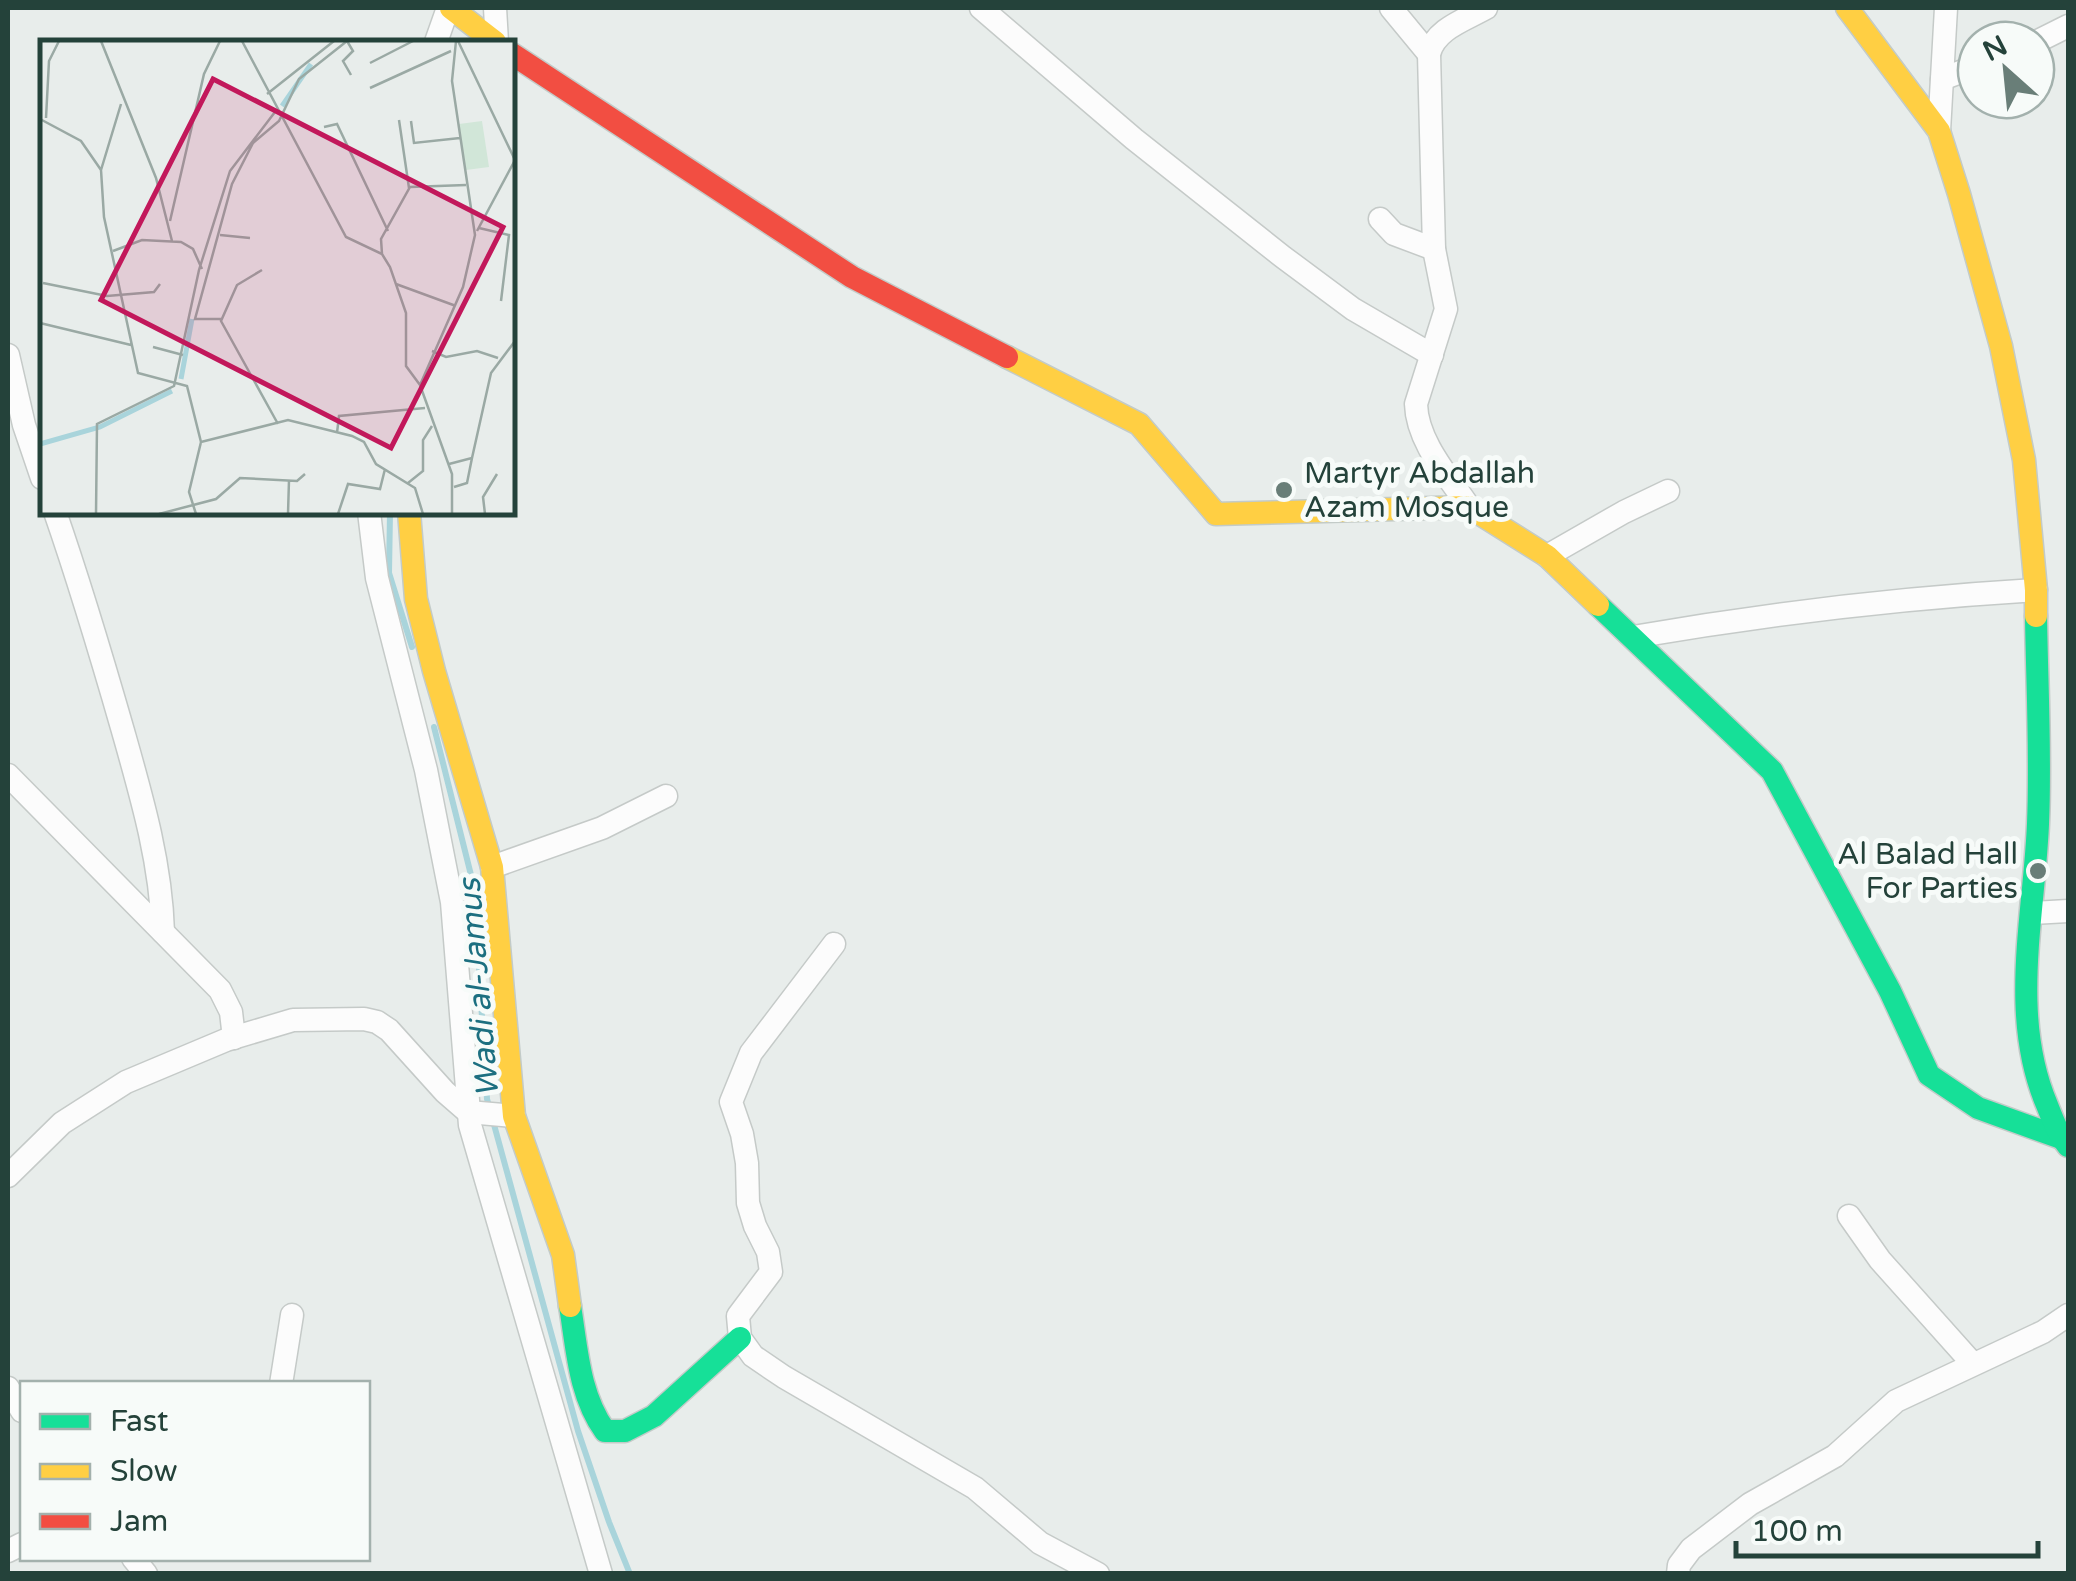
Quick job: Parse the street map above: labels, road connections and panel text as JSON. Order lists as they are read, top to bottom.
{
  "water": ["Wadi al-Jamus"],
  "places": ["Martyr Abdallah Azam Mosque", "Al Balad Hall For Parties"],
  "legend": ["Fast", "Slow", "Jam"],
  "scale_bar": "100 m",
  "north": "top left"
}
